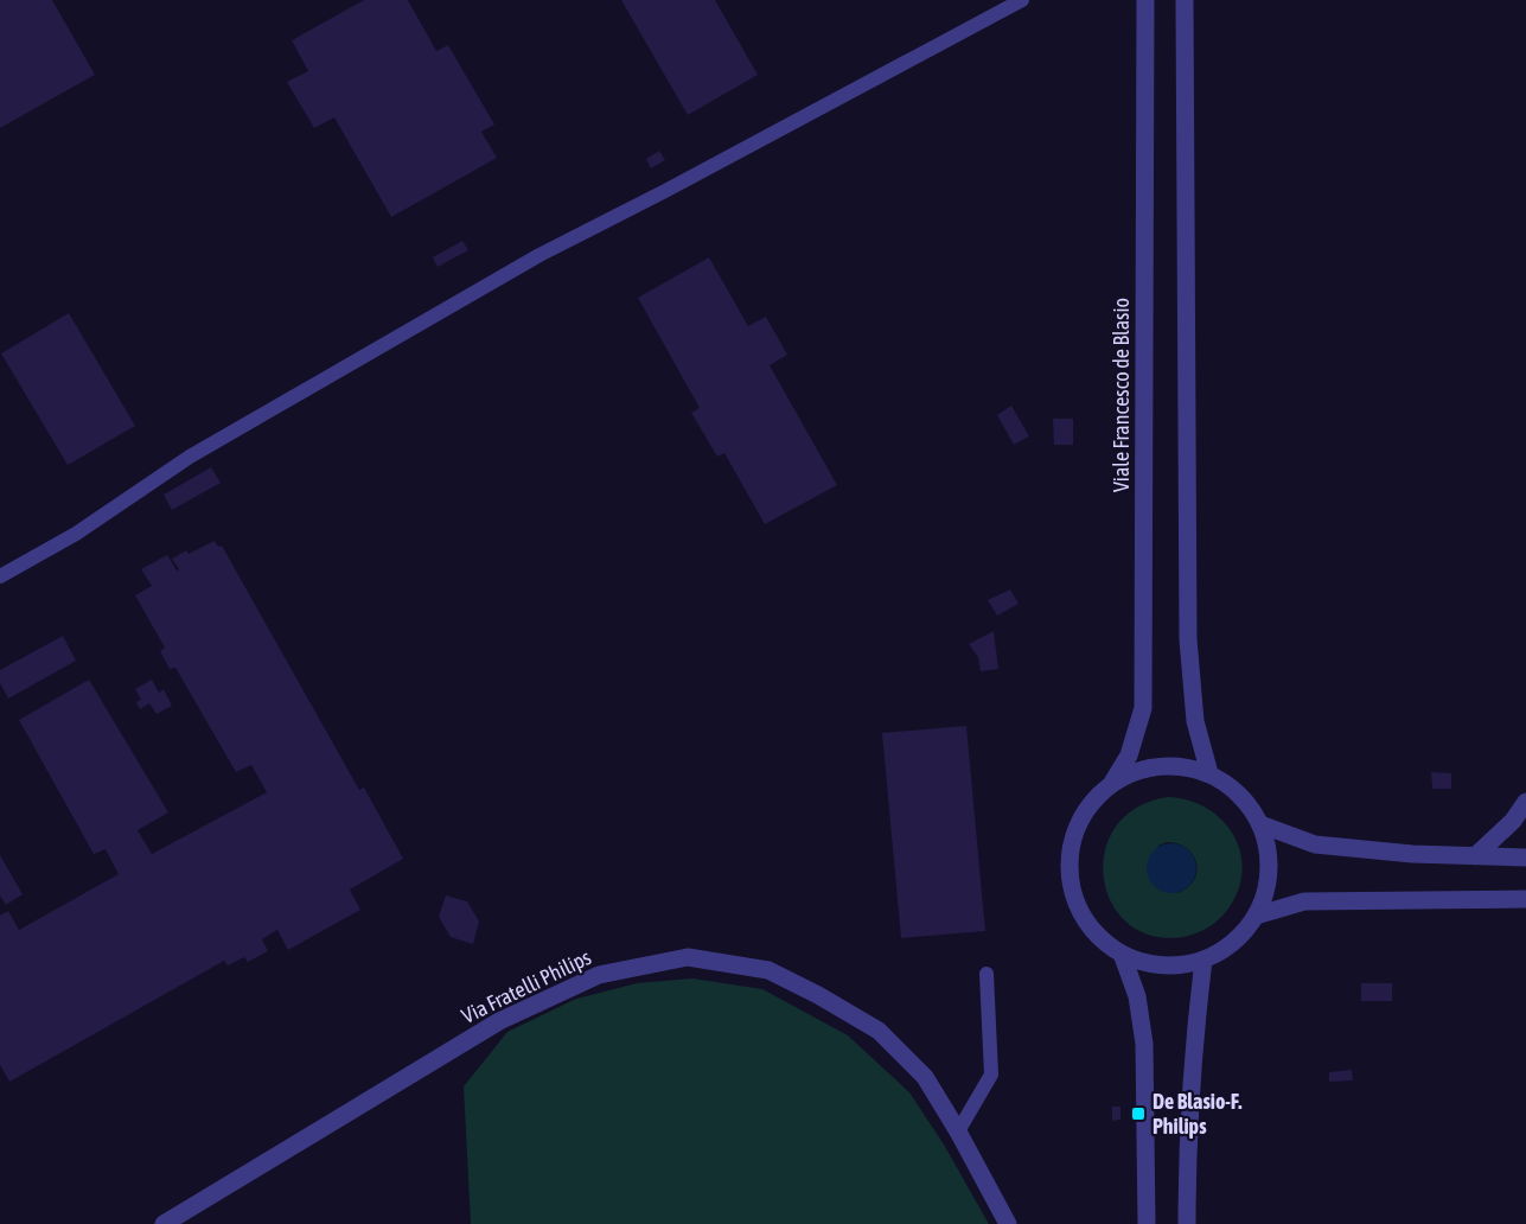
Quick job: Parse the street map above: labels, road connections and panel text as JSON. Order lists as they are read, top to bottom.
{
  "streets": {
    "street": ["Viale Francesco de Blasio", "Via Fratelli Philips"]
  },
  "places": {
    "transit": ["De Blasio-F. Philips"]
  }
}
